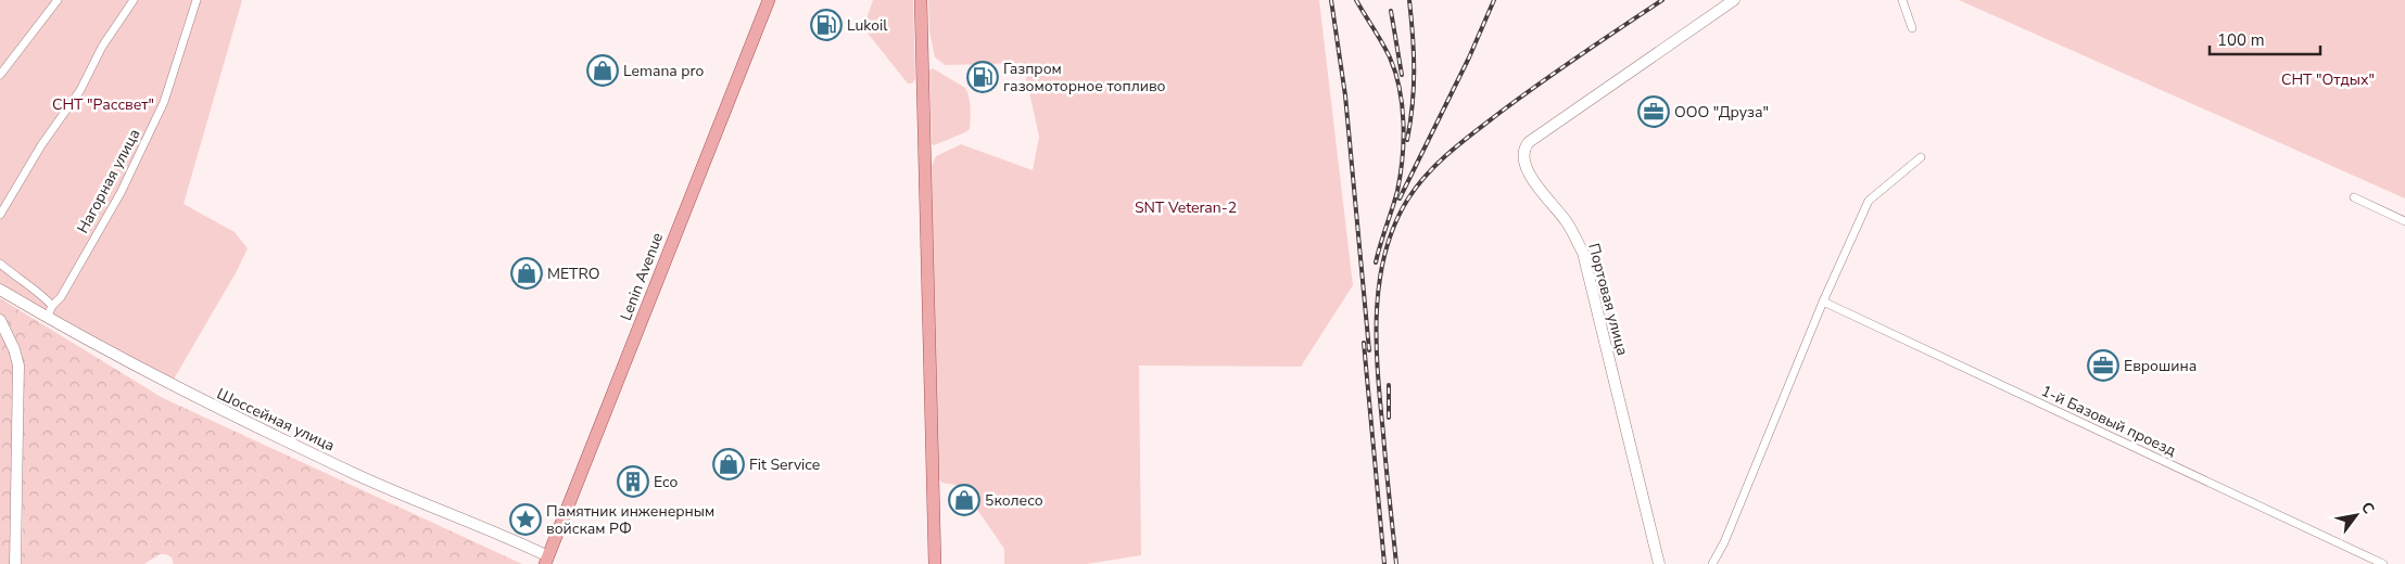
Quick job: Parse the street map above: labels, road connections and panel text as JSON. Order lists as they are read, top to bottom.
{
  "streets": {
    "main road": ["Lenin Avenue"],
    "street": [
      "Нагорная улица",
      "Портовая улица",
      "Шоссейная улица",
      "1-й Базовый проезд"
    ]
  },
  "crossings": [
    ["Нагорная улица", "Шоссейная улица"],
    ["Lenin Avenue", "Шоссейная улица"]
  ],
  "parks": ["СНТ \"Отдых\"", "СНТ \"Рассвет\"", "SNT Veteran-2"],
  "places": {
    "fuel station": ["Lukoil", "Газпром газомоторное топливо"],
    "shop": [
      "Lemana pro",
      "METRO",
      "Fit Service",
      "5колесо"
    ],
    "office": ["ООО \"Друза\"", "Еврошина"],
    "building": ["Eco"],
    "place": ["Памятник инженерным войскам РФ"]
  },
  "scale_bar": "100 m",
  "north": "top right"
}
